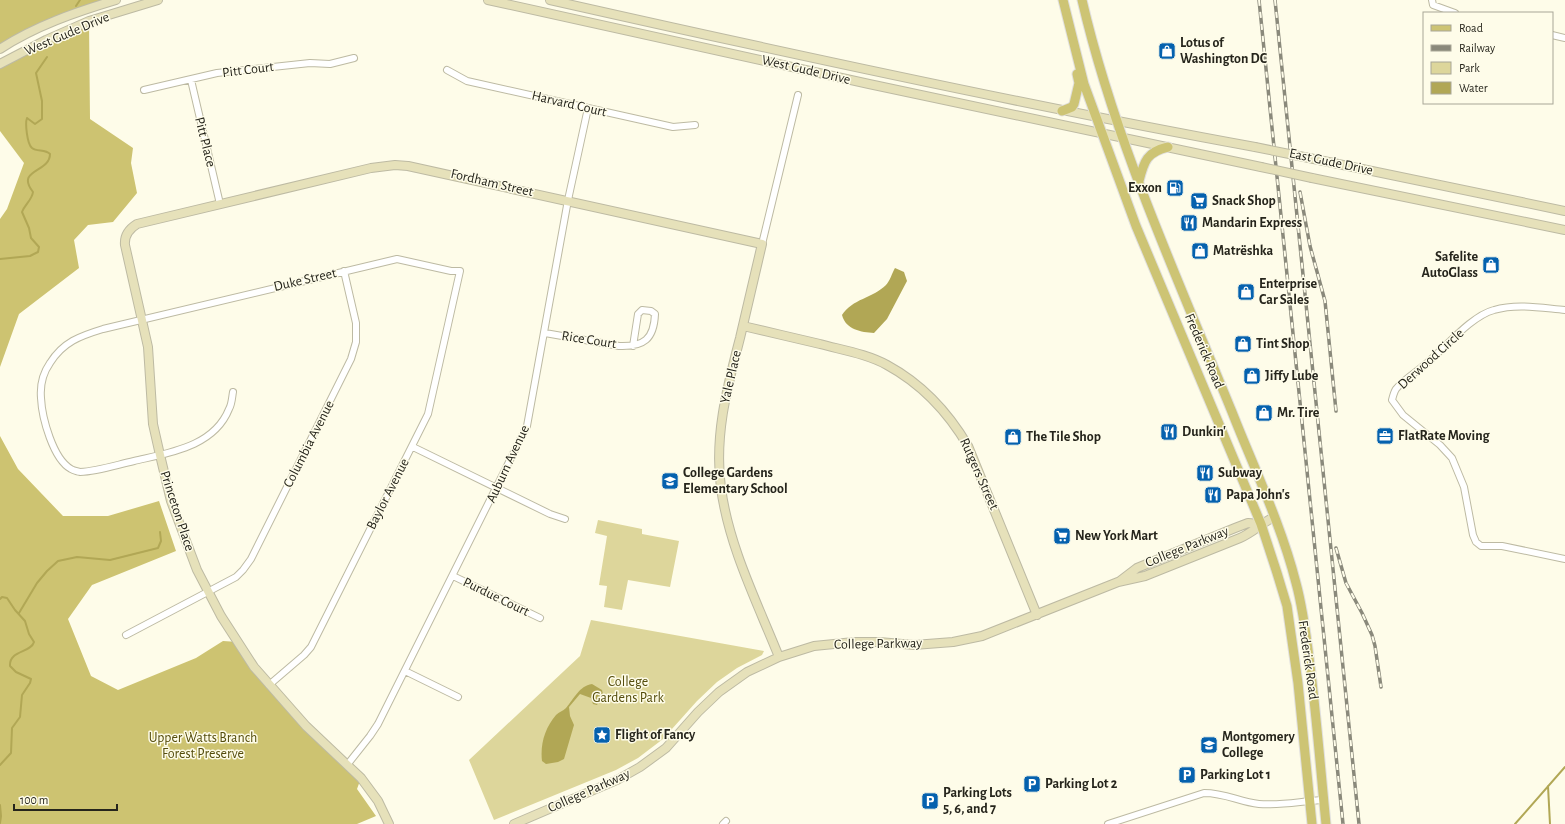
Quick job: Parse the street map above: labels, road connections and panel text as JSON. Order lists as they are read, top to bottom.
{
  "streets": {
    "main road": ["Frederick Road"],
    "street": [
      "West Gude Drive",
      "Pitt Court",
      "Harvard Court",
      "Pitt Place",
      "East Gude Drive",
      "Fordham Street",
      "Duke Street",
      "Rice Court",
      "Derwood Circle",
      "Yale Place",
      "Columbia Avenue",
      "Auburn Avenue",
      "Rutgers Street",
      "Baylor Avenue",
      "Princeton Place",
      "College Parkway",
      "Purdue Court"
    ]
  },
  "crossings": [
    ["West Gude Drive", "East Gude Drive"],
    ["West Gude Drive", "Frederick Road"],
    ["Pitt Court", "Pitt Place"],
    ["Harvard Court", "Auburn Avenue"],
    ["Pitt Place", "Fordham Street"],
    ["Pitt Place", "Princeton Place"],
    ["East Gude Drive", "Frederick Road"],
    ["Fordham Street", "Yale Place"],
    ["Fordham Street", "Auburn Avenue"],
    ["Fordham Street", "Princeton Place"],
    ["Duke Street", "Columbia Avenue"],
    ["Duke Street", "Baylor Avenue"],
    ["Duke Street", "Princeton Place"],
    ["Rice Court", "Auburn Avenue"],
    ["Frederick Road", "College Parkway"],
    ["Yale Place", "Rutgers Street"],
    ["Yale Place", "College Parkway"],
    ["Columbia Avenue", "Princeton Place"],
    ["Auburn Avenue", "Princeton Place"],
    ["Auburn Avenue", "Purdue Court"],
    ["Rutgers Street", "College Parkway"],
    ["Baylor Avenue", "Princeton Place"]
  ],
  "parks": ["College Gardens Park", "Upper Watts Branch Forest Preserve"],
  "places": {
    "shop": [
      "Lotus of Washington DC",
      "Matrëshka",
      "Safelite AutoGlass",
      "Enterprise Car Sales",
      "Tint Shop",
      "Jiffy Lube",
      "Mr. Tire",
      "The Tile Shop"
    ],
    "fuel station": ["Exxon"],
    "supermarket": ["Snack Shop", "New York Mart"],
    "restaurant": [
      "Mandarin Express",
      "Dunkin'",
      "Subway",
      "Papa John's"
    ],
    "office": ["FlatRate Moving"],
    "school or university": ["College Gardens Elementary School", "Montgomery College"],
    "place": ["Flight of Fancy"],
    "parking": ["Parking Lot 1", "Parking Lot 2", "Parking Lots 5, 6, and 7"]
  },
  "legend": [
    "Road",
    "Railway",
    "Park",
    "Water"
  ],
  "scale_bar": "100 m"
}
